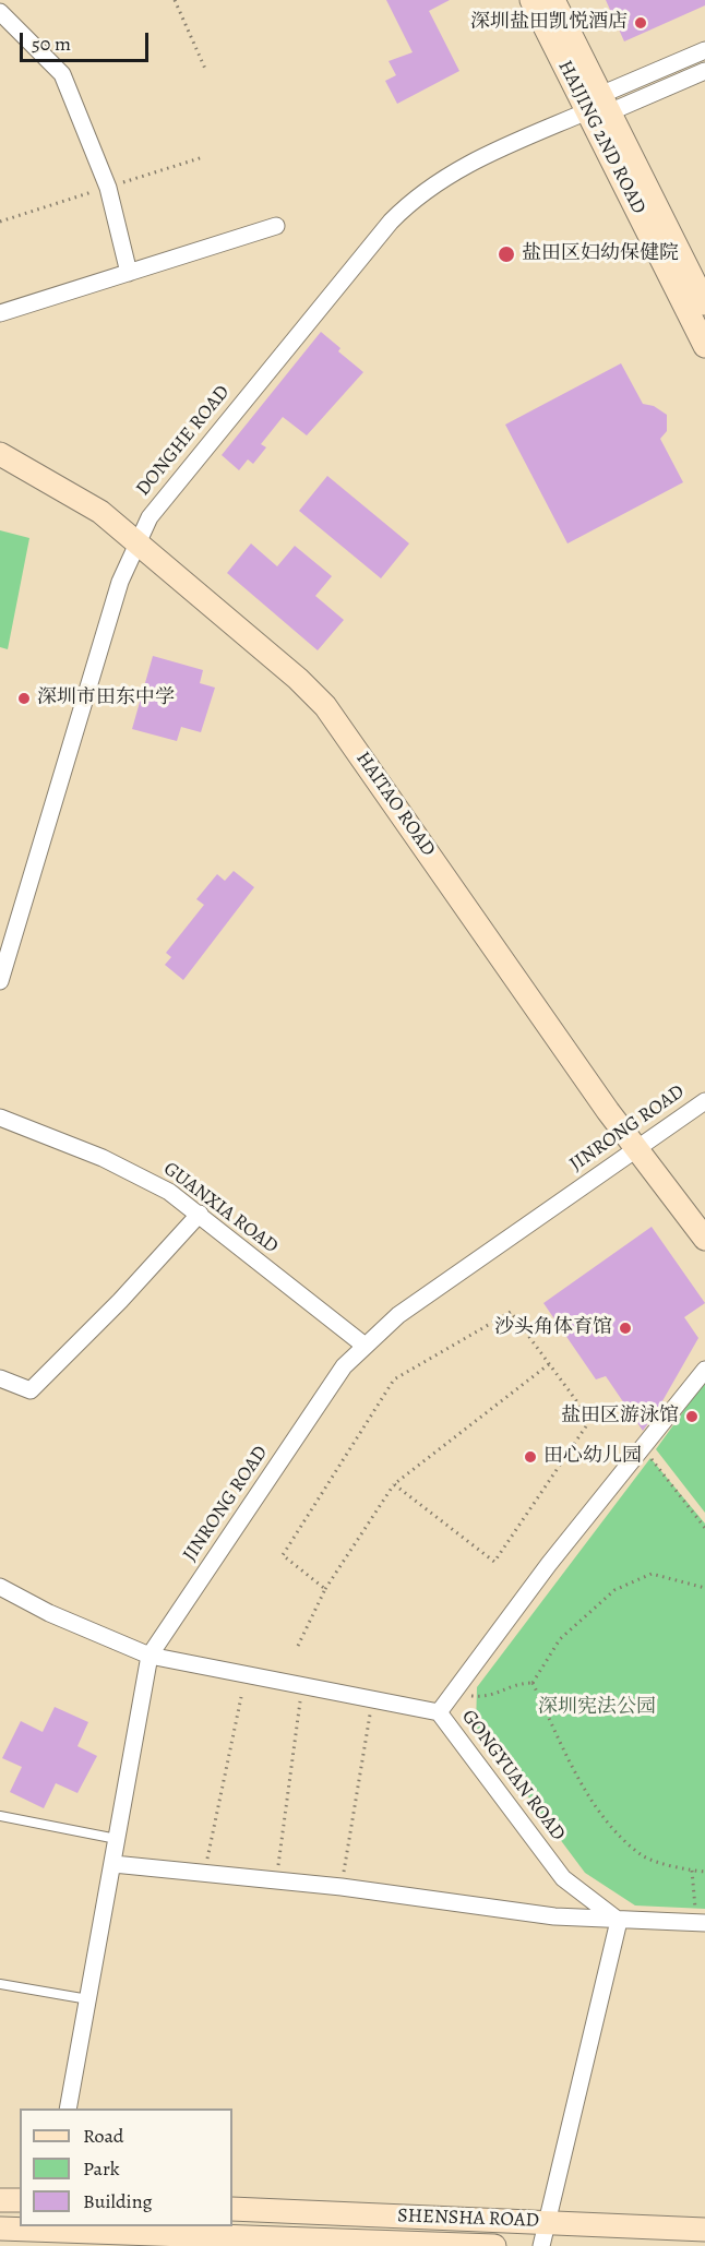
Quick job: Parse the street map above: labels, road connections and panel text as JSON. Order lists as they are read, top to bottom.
{
  "streets": {
    "street": [
      "HAIJING 2ND ROAD",
      "DONGHE ROAD",
      "HAITAO ROAD",
      "JINRONG ROAD",
      "GUANXIA ROAD",
      "GONGYUAN ROAD",
      "SHENSHA ROAD"
    ]
  },
  "crossings": [
    ["HAIJING 2ND ROAD", "DONGHE ROAD"],
    ["DONGHE ROAD", "HAITAO ROAD"],
    ["HAITAO ROAD", "JINRONG ROAD"],
    ["JINRONG ROAD", "GUANXIA ROAD"],
    ["JINRONG ROAD", "GONGYUAN ROAD"]
  ],
  "parks": ["深圳宪法公园"],
  "places": [
    "深圳盐田凯悦酒店",
    "盐田区妇幼保健院",
    "深圳市田东中学",
    "沙头角体育馆",
    "盐田区游泳馆",
    "田心幼儿园"
  ],
  "legend": ["Road", "Park", "Building"],
  "scale_bar": "50 m"
}
